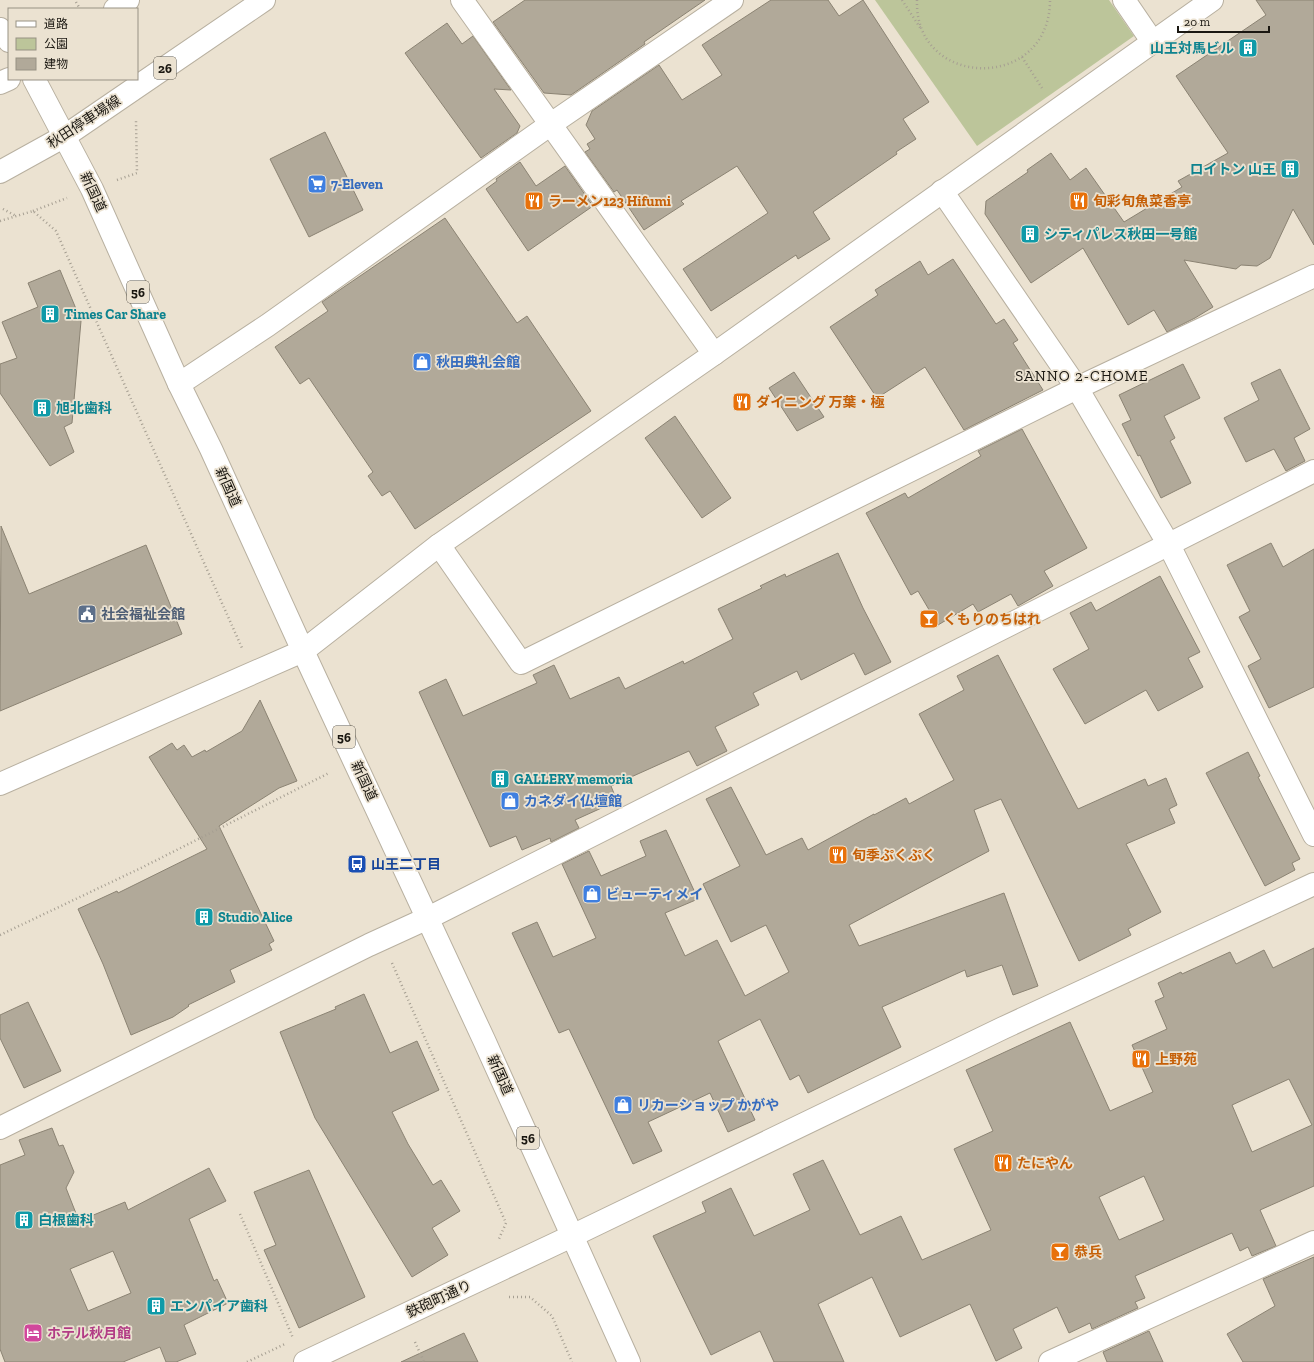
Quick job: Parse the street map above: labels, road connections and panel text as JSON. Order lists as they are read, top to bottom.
{
  "streets": {
    "street": [
      "26",
      "秋田停車場線",
      "新国道",
      "56",
      "鉄砲町通り"
    ]
  },
  "crossings": [
    ["秋田停車場線", "新国道"],
    ["秋田停車場線", "56"],
    ["新国道", "56"],
    ["新国道", "鉄砲町通り"]
  ],
  "districts": ["SANNO 2-CHOME"],
  "places": {
    "building": [
      "山王対馬ビル",
      "ロイトン 山王",
      "シティパレス秋田一号館",
      "Times Car Share",
      "旭北歯科",
      "GALLERY memoria",
      "Studio Alice",
      "白根歯科",
      "エンパイア歯科"
    ],
    "supermarket": ["7-Eleven"],
    "restaurant": [
      "ラーメン123 Hifumi",
      "旬彩旬魚菜香亭",
      "ダイニング 万葉・極",
      "旬季ぷくぷく",
      "上野苑",
      "たにやん"
    ],
    "shop": [
      "秋田典礼会館",
      "カネダイ仏壇館",
      "ビューティメイ",
      "リカーショップ かがや"
    ],
    "public building": ["社会福祉会館"],
    "bar": ["くもりのちはれ", "恭兵"],
    "bus stop": ["山王二丁目"],
    "hotel": ["ホテル秋月館"]
  },
  "legend": ["道路", "公園", "建物"],
  "scale_bar": "20 m"
}
